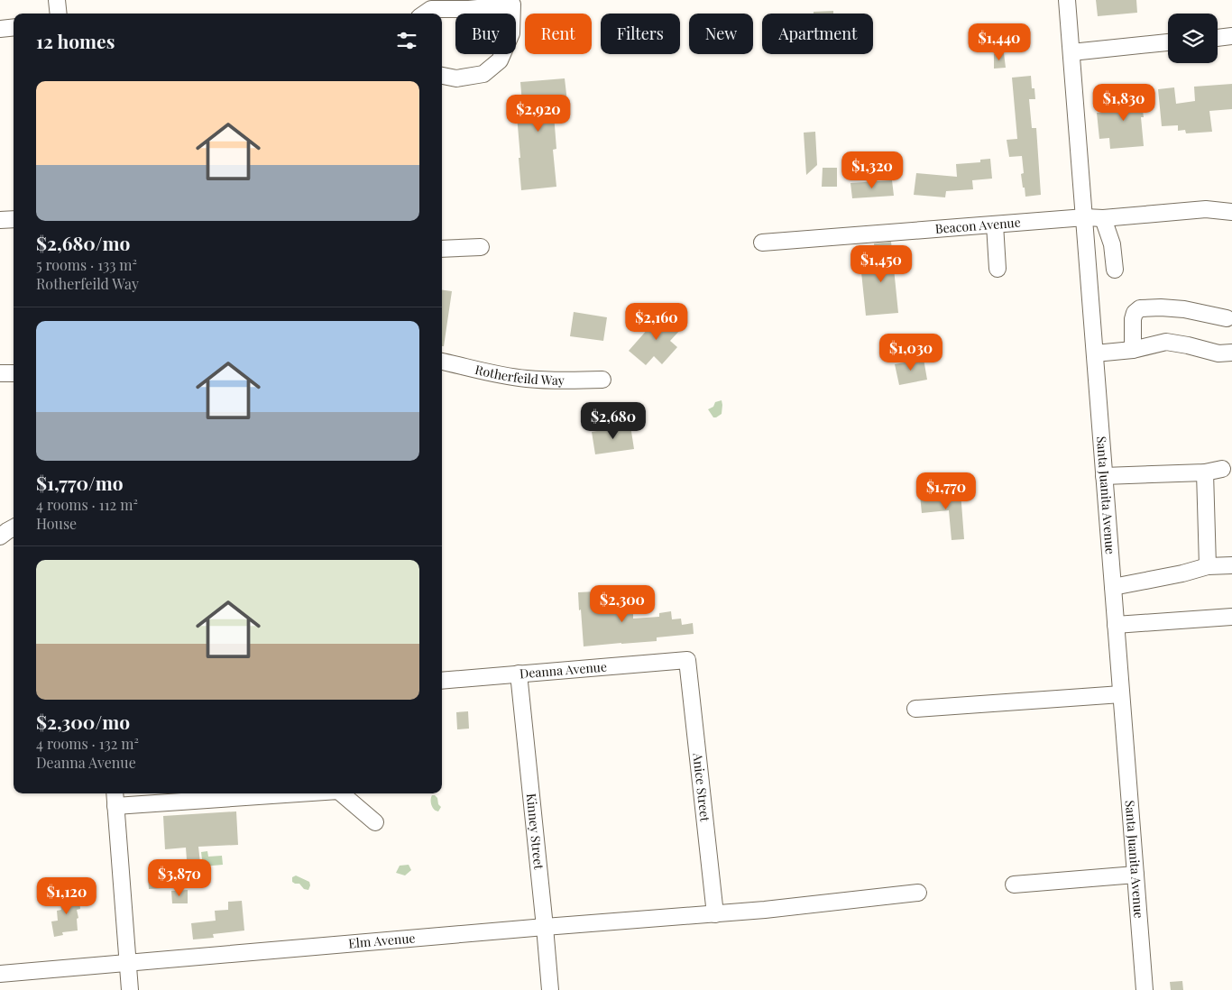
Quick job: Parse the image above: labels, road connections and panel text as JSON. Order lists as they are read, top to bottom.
{
  "streets": {
    "street": [
      "Beacon Avenue",
      "Rotherfeild Way",
      "Santa Juanita Avenue",
      "Deanna Avenue",
      "Anice Street",
      "Kinney Street",
      "Elm Avenue"
    ]
  },
  "crossings": [
    ["Beacon Avenue", "Santa Juanita Avenue"],
    ["Deanna Avenue", "Anice Street"],
    ["Deanna Avenue", "Kinney Street"],
    ["Anice Street", "Elm Avenue"],
    ["Kinney Street", "Elm Avenue"]
  ],
  "page": {
    "chip": [
      "Buy",
      "Rent",
      "Filters",
      "New",
      "Apartment"
    ],
    "heading": "12 homes",
    "price": [
      "$1,440",
      "$1,830",
      "$2,920",
      "$1,320",
      "$1,450",
      "$2,160",
      "$1,030",
      "$2,680",
      "$1,770",
      "$2,300",
      "$3,870",
      "$1,120"
    ],
    "list": [
      {
        "name": "$2,680/mo",
        "note": "5 rooms · 133 m² · Rotherfeild Way"
      },
      {
        "name": "$1,770/mo",
        "note": "4 rooms · 112 m² · House"
      },
      {
        "name": "$2,300/mo",
        "note": "4 rooms · 132 m² · Deanna Avenue"
      }
    ]
  }
}
